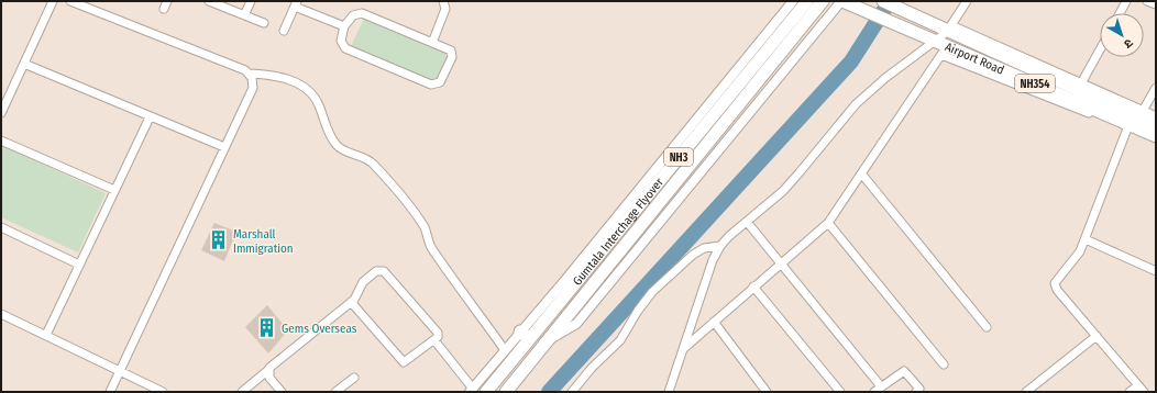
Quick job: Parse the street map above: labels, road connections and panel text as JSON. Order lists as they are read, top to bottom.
{
  "streets": {
    "highway": [
      "Airport Road",
      "NH354",
      "NH3",
      "Gumtala Interchage Flyover"
    ]
  },
  "crossings": [
    ["NH3", "Gumtala Interchage Flyover"]
  ],
  "places": {
    "building": ["Marshall Immigration", "Gems Overseas"]
  },
  "north": "bottom right"
}
